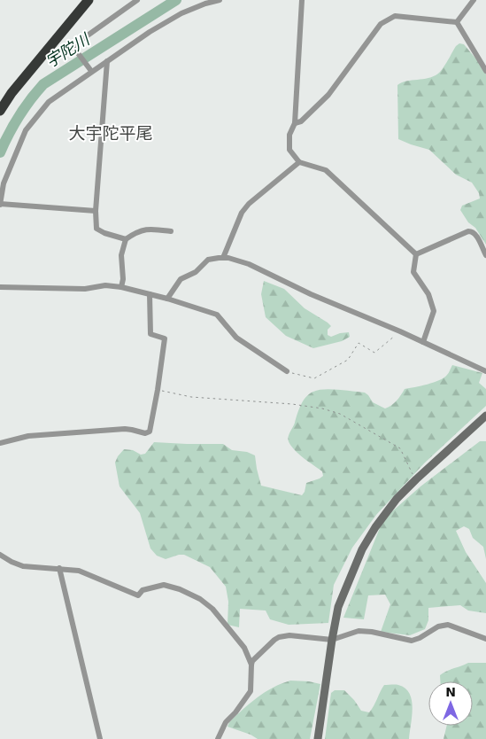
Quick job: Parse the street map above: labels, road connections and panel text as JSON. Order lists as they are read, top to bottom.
{
  "districts": ["大宇陀平尾"],
  "water": ["宇陀川"],
  "north": "top"
}
